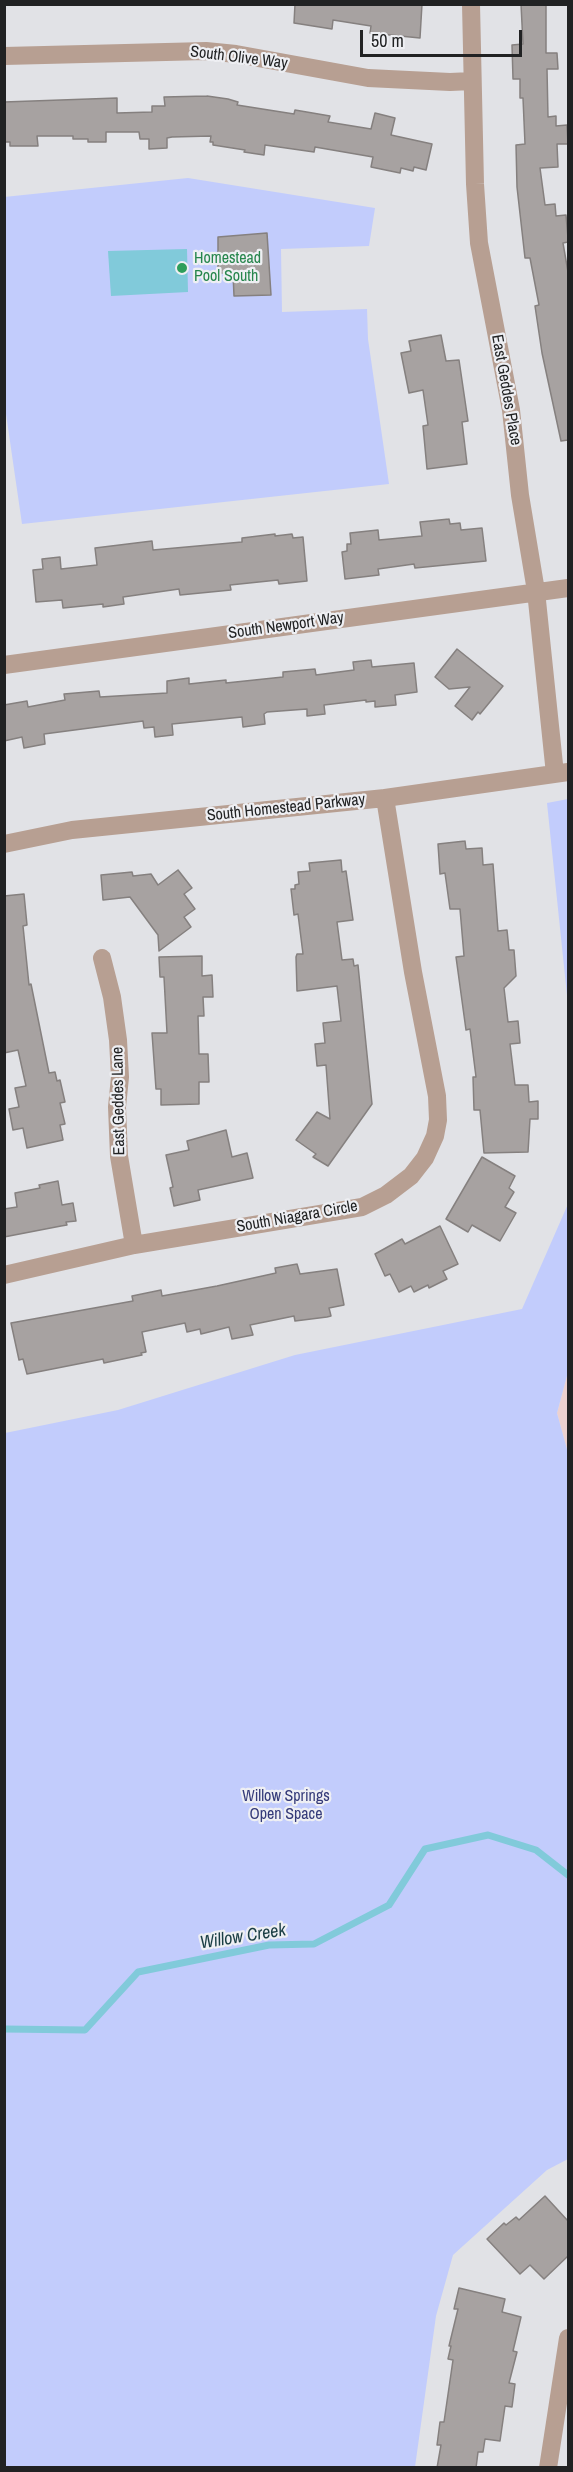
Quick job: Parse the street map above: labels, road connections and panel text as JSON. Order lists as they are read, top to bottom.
{
  "streets": {
    "street": [
      "South Olive Way",
      "East Geddes Place",
      "South Newport Way",
      "South Homestead Parkway",
      "East Geddes Lane",
      "South Niagara Circle"
    ]
  },
  "crossings": [
    ["South Olive Way", "East Geddes Place"],
    ["East Geddes Place", "South Newport Way"],
    ["East Geddes Place", "South Homestead Parkway"],
    ["South Homestead Parkway", "South Niagara Circle"],
    ["East Geddes Lane", "South Niagara Circle"]
  ],
  "water": ["Willow Creek"],
  "parks": ["Willow Springs Open Space"],
  "places": ["Homestead Pool South"],
  "scale_bar": "50 m"
}
